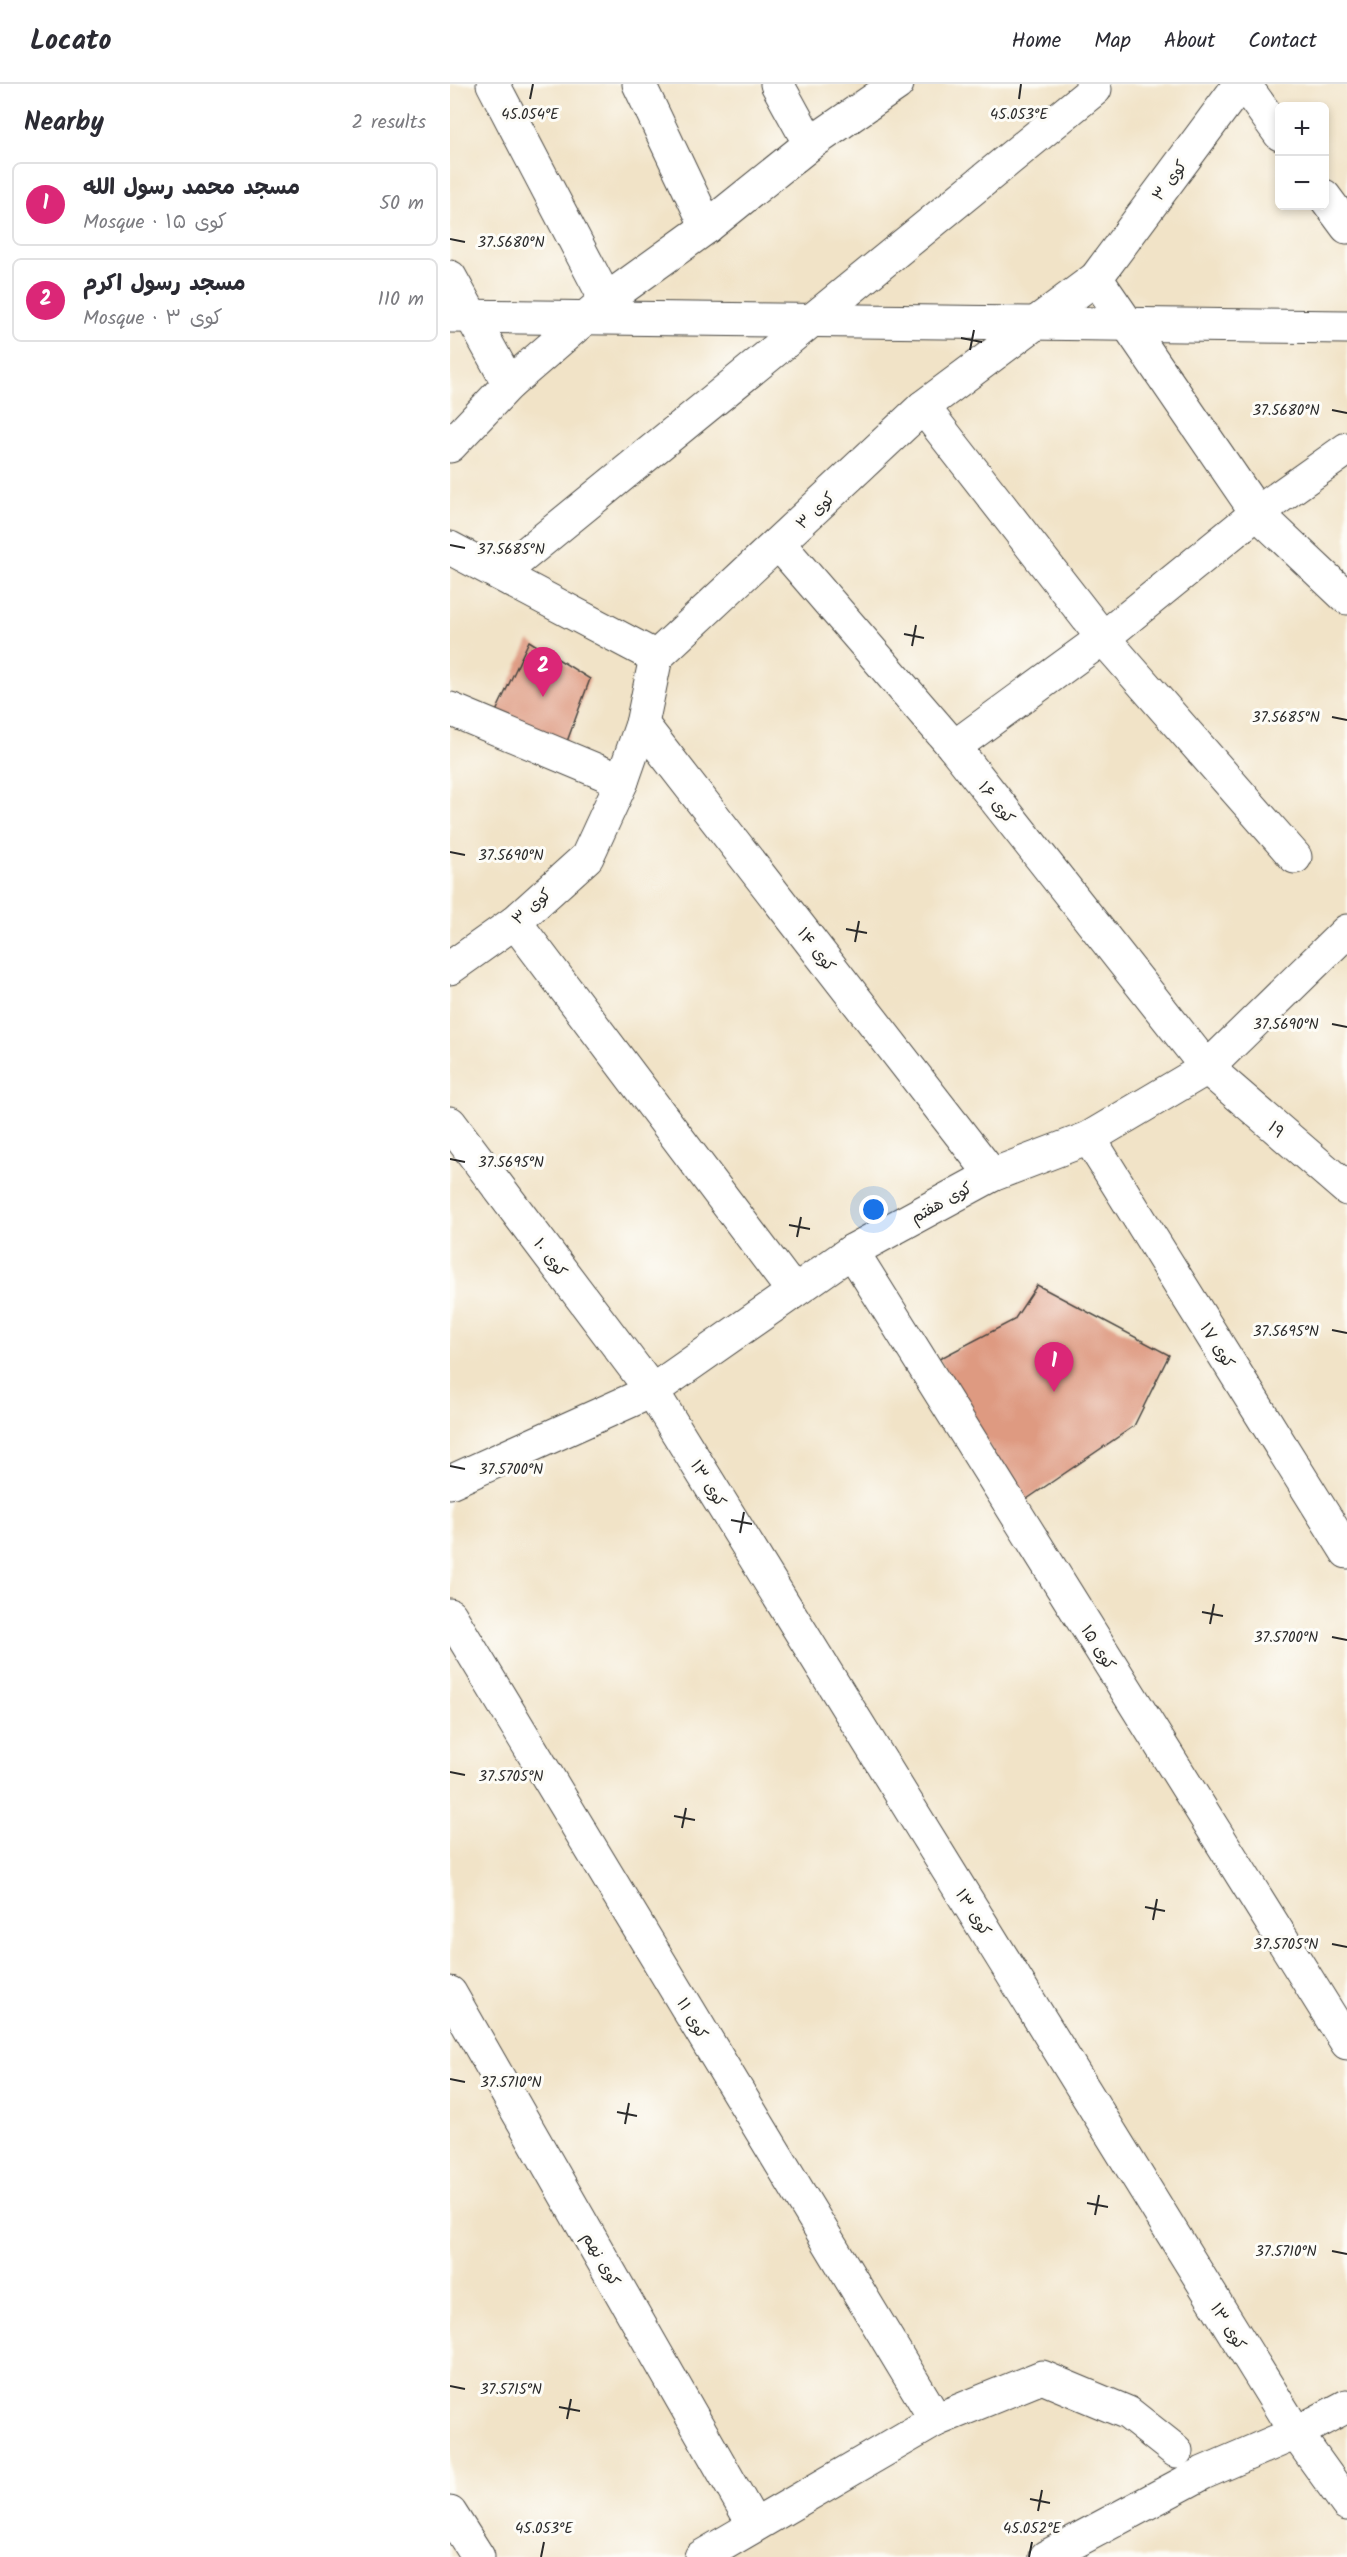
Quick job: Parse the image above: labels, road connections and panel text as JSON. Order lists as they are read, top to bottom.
{
  "streets": {
    "street": [
      "کوی ۳",
      "کوی ۱۶",
      "کوی ۱۴",
      "۱۹",
      "کوی هفتم",
      "کوی ۱۰",
      "کوی ۱۷",
      "کوی ۱۳",
      "کوی ۱۵",
      "کوی ۱۱",
      "کوی نهم"
    ]
  },
  "crossings": [
    ["کوی ۳", "کوی ۱۶"],
    ["کوی ۳", "کوی ۱۴"],
    ["کوی ۱۶", "۱۹"],
    ["کوی ۱۶", "کوی هفتم"],
    ["کوی ۱۴", "کوی هفتم"],
    ["۱۹", "کوی هفتم"],
    ["کوی هفتم", "کوی ۱۰"],
    ["کوی هفتم", "کوی ۱۷"],
    ["کوی هفتم", "کوی ۱۳"],
    ["کوی هفتم", "کوی ۱۵"],
    ["کوی ۱۰", "کوی ۱۳"]
  ],
  "page": {
    "header": "Locato",
    "nav": [
      "Home",
      "Map",
      "About",
      "Contact"
    ],
    "heading": ["Nearby", "2 results"],
    "map_buttons": ["+", "−"],
    "list": [
      {
        "mark": "1",
        "name": "مسجد محمد رسول الله",
        "note": "Mosque · کوی ۱۵",
        "value": "50 m"
      },
      {
        "mark": "2",
        "name": "مسجد رسول اکرم",
        "note": "Mosque · کوی ۳",
        "value": "110 m"
      }
    ],
    "pins": ["2", "1"]
  },
  "coordinates": [
    "45.054°E",
    "45.053°E",
    "37.5680°N",
    "37.5685°N",
    "37.5690°N",
    "37.5695°N",
    "37.5700°N",
    "37.5705°N",
    "37.5710°N",
    "37.5715°N",
    "45.052°E"
  ]
}
